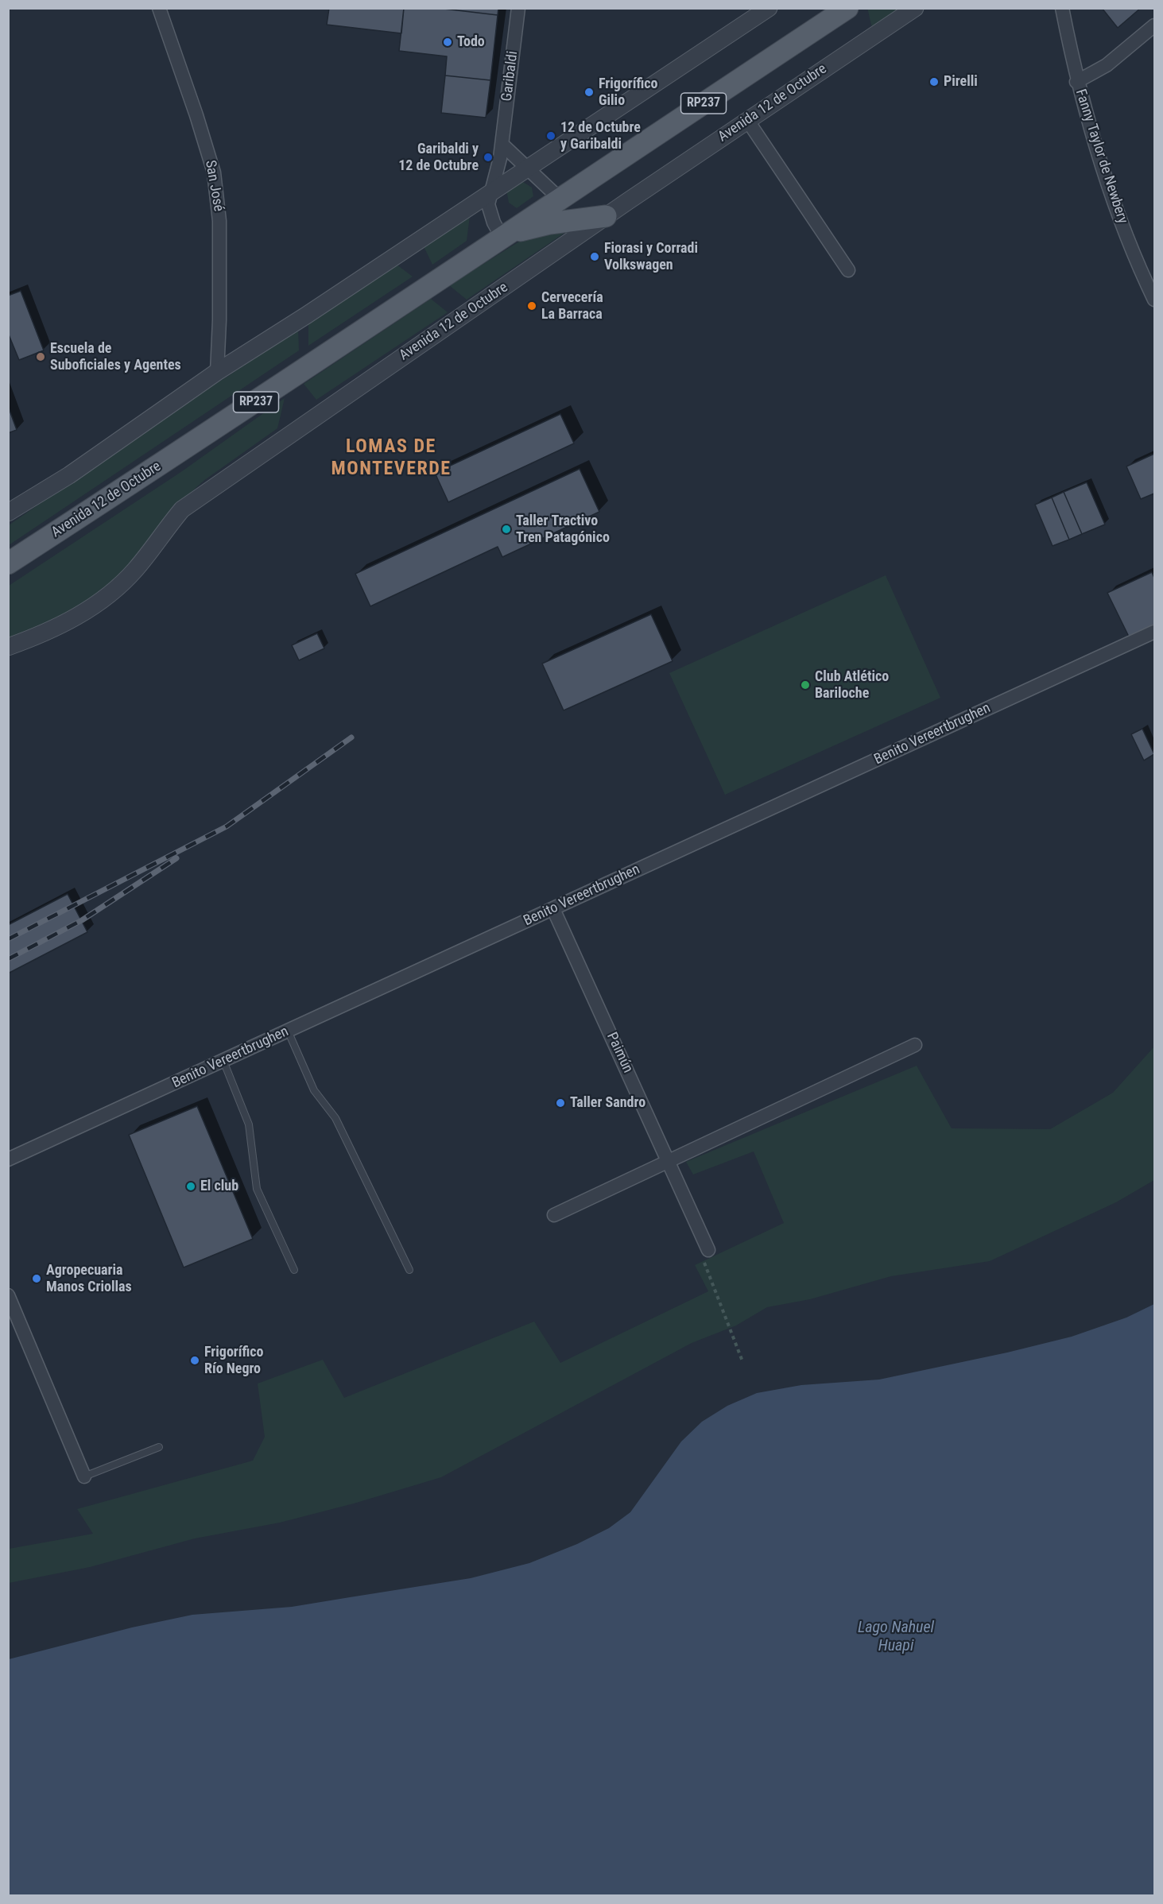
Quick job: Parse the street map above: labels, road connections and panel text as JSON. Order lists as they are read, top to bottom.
{
  "streets": {
    "main road": ["RP237", "Avenida 12 de Octubre"],
    "street": [
      "Garibaldi",
      "Fanny Taylor de Newbery",
      "San José",
      "Benito Vereertbrughen",
      "Paimún"
    ]
  },
  "crossings": [
    ["Garibaldi", "Avenida 12 de Octubre"],
    ["Benito Vereertbrughen", "Paimún"]
  ],
  "districts": ["LOMAS DE MONTEVERDE"],
  "water": ["Lago Nahuel Huapi"],
  "places": [
    "Todo",
    "Pirelli",
    "Frigorífico Gilio",
    "12 de Octubre y Garibaldi",
    "Garibaldi y 12 de Octubre",
    "Fiorasi y Corradi Volkswagen",
    "Cervecería La Barraca",
    "Escuela de Suboficiales y Agentes",
    "Taller Tractivo Tren Patagónico",
    "Club Atlético Bariloche",
    "Taller Sandro",
    "El club",
    "Agropecuaria Manos Criollas",
    "Frigorífico Río Negro"
  ]
}
